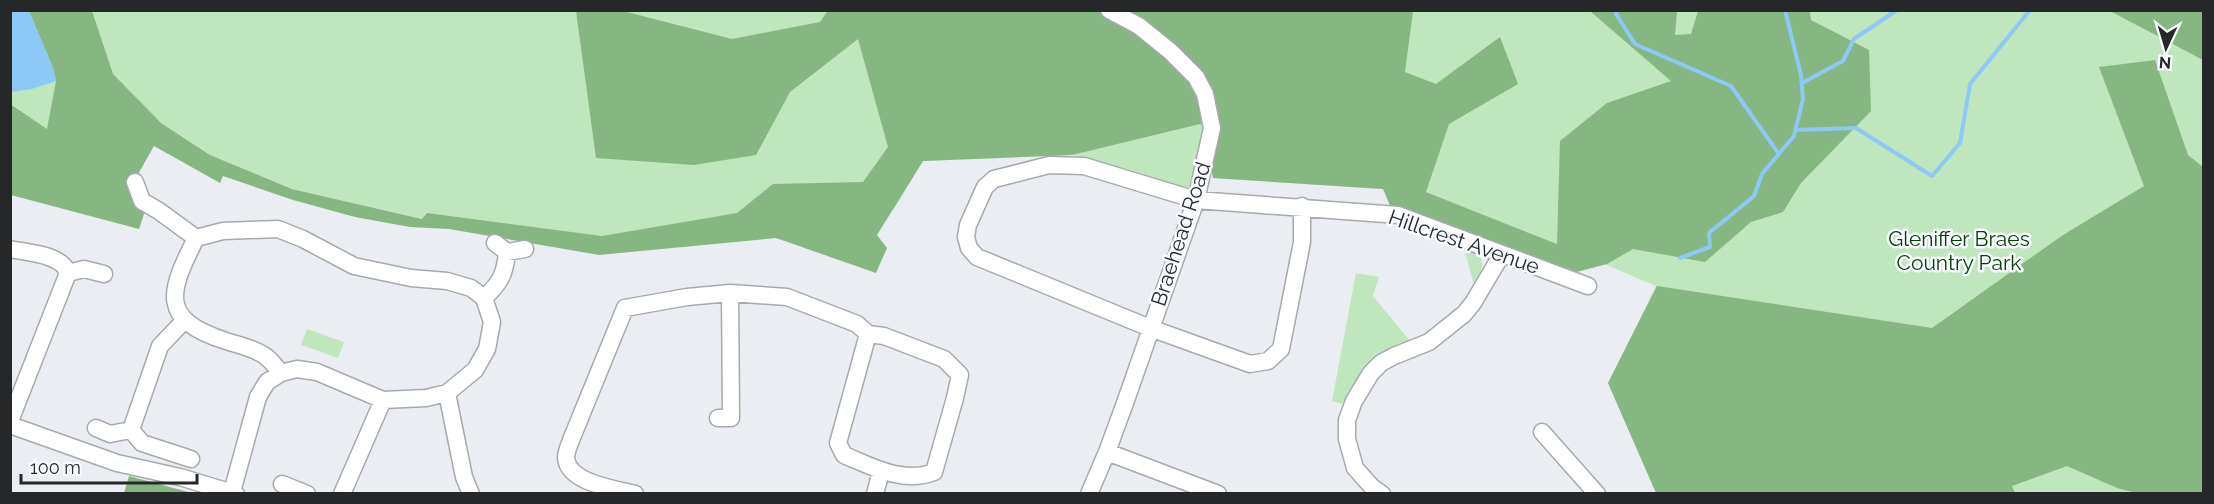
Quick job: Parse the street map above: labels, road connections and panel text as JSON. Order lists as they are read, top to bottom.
{
  "streets": {
    "street": ["Braehead Road", "Hillcrest Avenue"]
  },
  "crossings": [
    ["Braehead Road", "Hillcrest Avenue"]
  ],
  "parks": ["Gleniffer Braes Country Park"],
  "scale_bar": "100 m",
  "north": "bottom"
}
